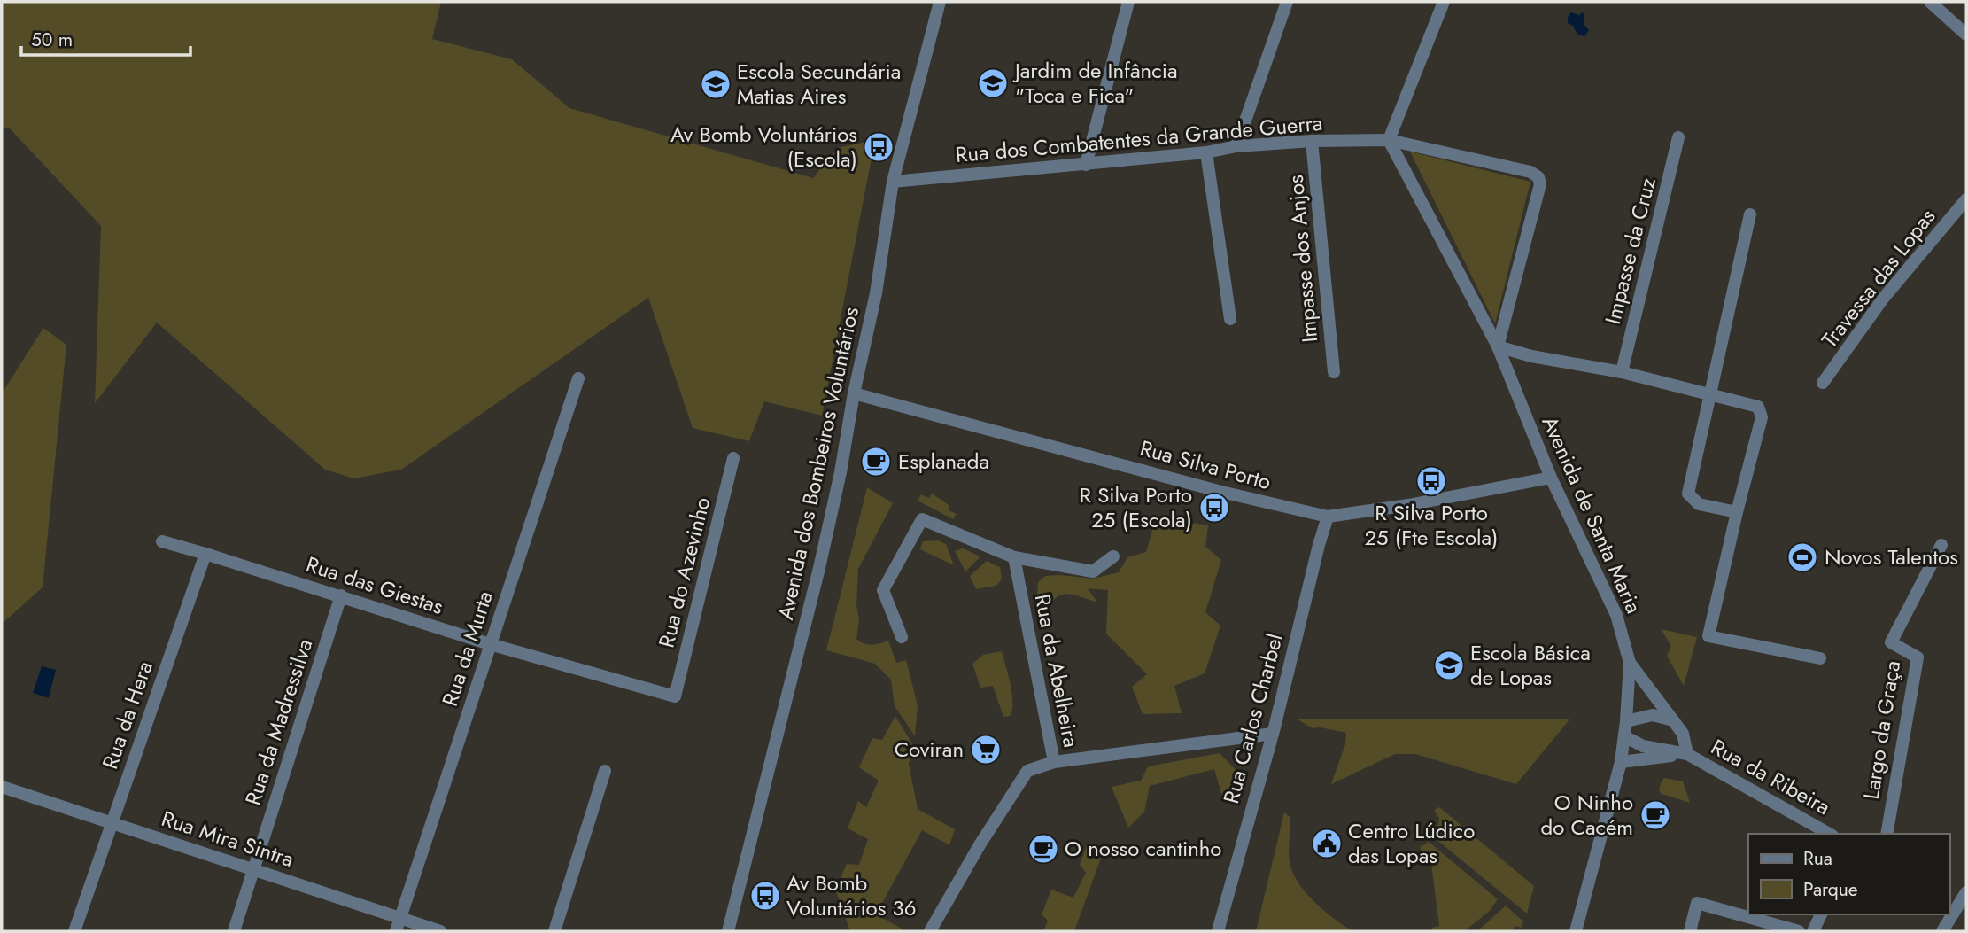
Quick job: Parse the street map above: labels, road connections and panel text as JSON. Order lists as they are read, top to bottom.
{
  "streets": {
    "street": [
      "Rua dos Combatentes da Grande Guerra",
      "Impasse da Cruz",
      "Impasse dos Anjos",
      "Travessa das Lopas",
      "Avenida dos Bombeiros Voluntários",
      "Rua Silva Porto",
      "Avenida de Santa Maria",
      "Rua do Azevinho",
      "Rua das Giestas",
      "Rua da Murta",
      "Rua da Abelheira",
      "Rua da Hera",
      "Rua Carlos Charbel",
      "Rua da Madressilva",
      "Largo da Graça",
      "Rua da Ribeira",
      "Rua Mira Sintra"
    ]
  },
  "crossings": [
    ["Rua dos Combatentes da Grande Guerra", "Impasse dos Anjos"],
    ["Rua dos Combatentes da Grande Guerra", "Avenida dos Bombeiros Voluntários"],
    ["Rua dos Combatentes da Grande Guerra", "Avenida de Santa Maria"],
    ["Avenida dos Bombeiros Voluntários", "Rua Silva Porto"],
    ["Rua Silva Porto", "Avenida de Santa Maria"],
    ["Rua Silva Porto", "Rua Carlos Charbel"],
    ["Avenida de Santa Maria", "Rua da Ribeira"],
    ["Rua do Azevinho", "Rua das Giestas"],
    ["Rua das Giestas", "Rua da Murta"],
    ["Rua das Giestas", "Rua da Hera"],
    ["Rua das Giestas", "Rua da Madressilva"],
    ["Rua da Murta", "Rua Mira Sintra"],
    ["Rua da Hera", "Rua Mira Sintra"],
    ["Rua da Madressilva", "Rua Mira Sintra"]
  ],
  "places": {
    "school or university": ["Jardim de Infância \"Toca e Fica\"", "Escola Secundária Matias Aires", "Escola Básica de Lopas"],
    "bus stop": [
      "Av Bomb Voluntários (Escola)",
      "R Silva Porto 25 (Fte Escola)",
      "R Silva Porto 25 (Escola)",
      "Av Bomb Voluntários 36"
    ],
    "cafe": ["Esplanada", "O Ninho do Cacém", "O nosso cantinho"],
    "sports": ["Novos Talentos"],
    "supermarket": ["Coviran"],
    "public building": ["Centro Lúdico das Lopas"]
  },
  "legend": ["Rua", "Parque"],
  "scale_bar": "50 m"
}
